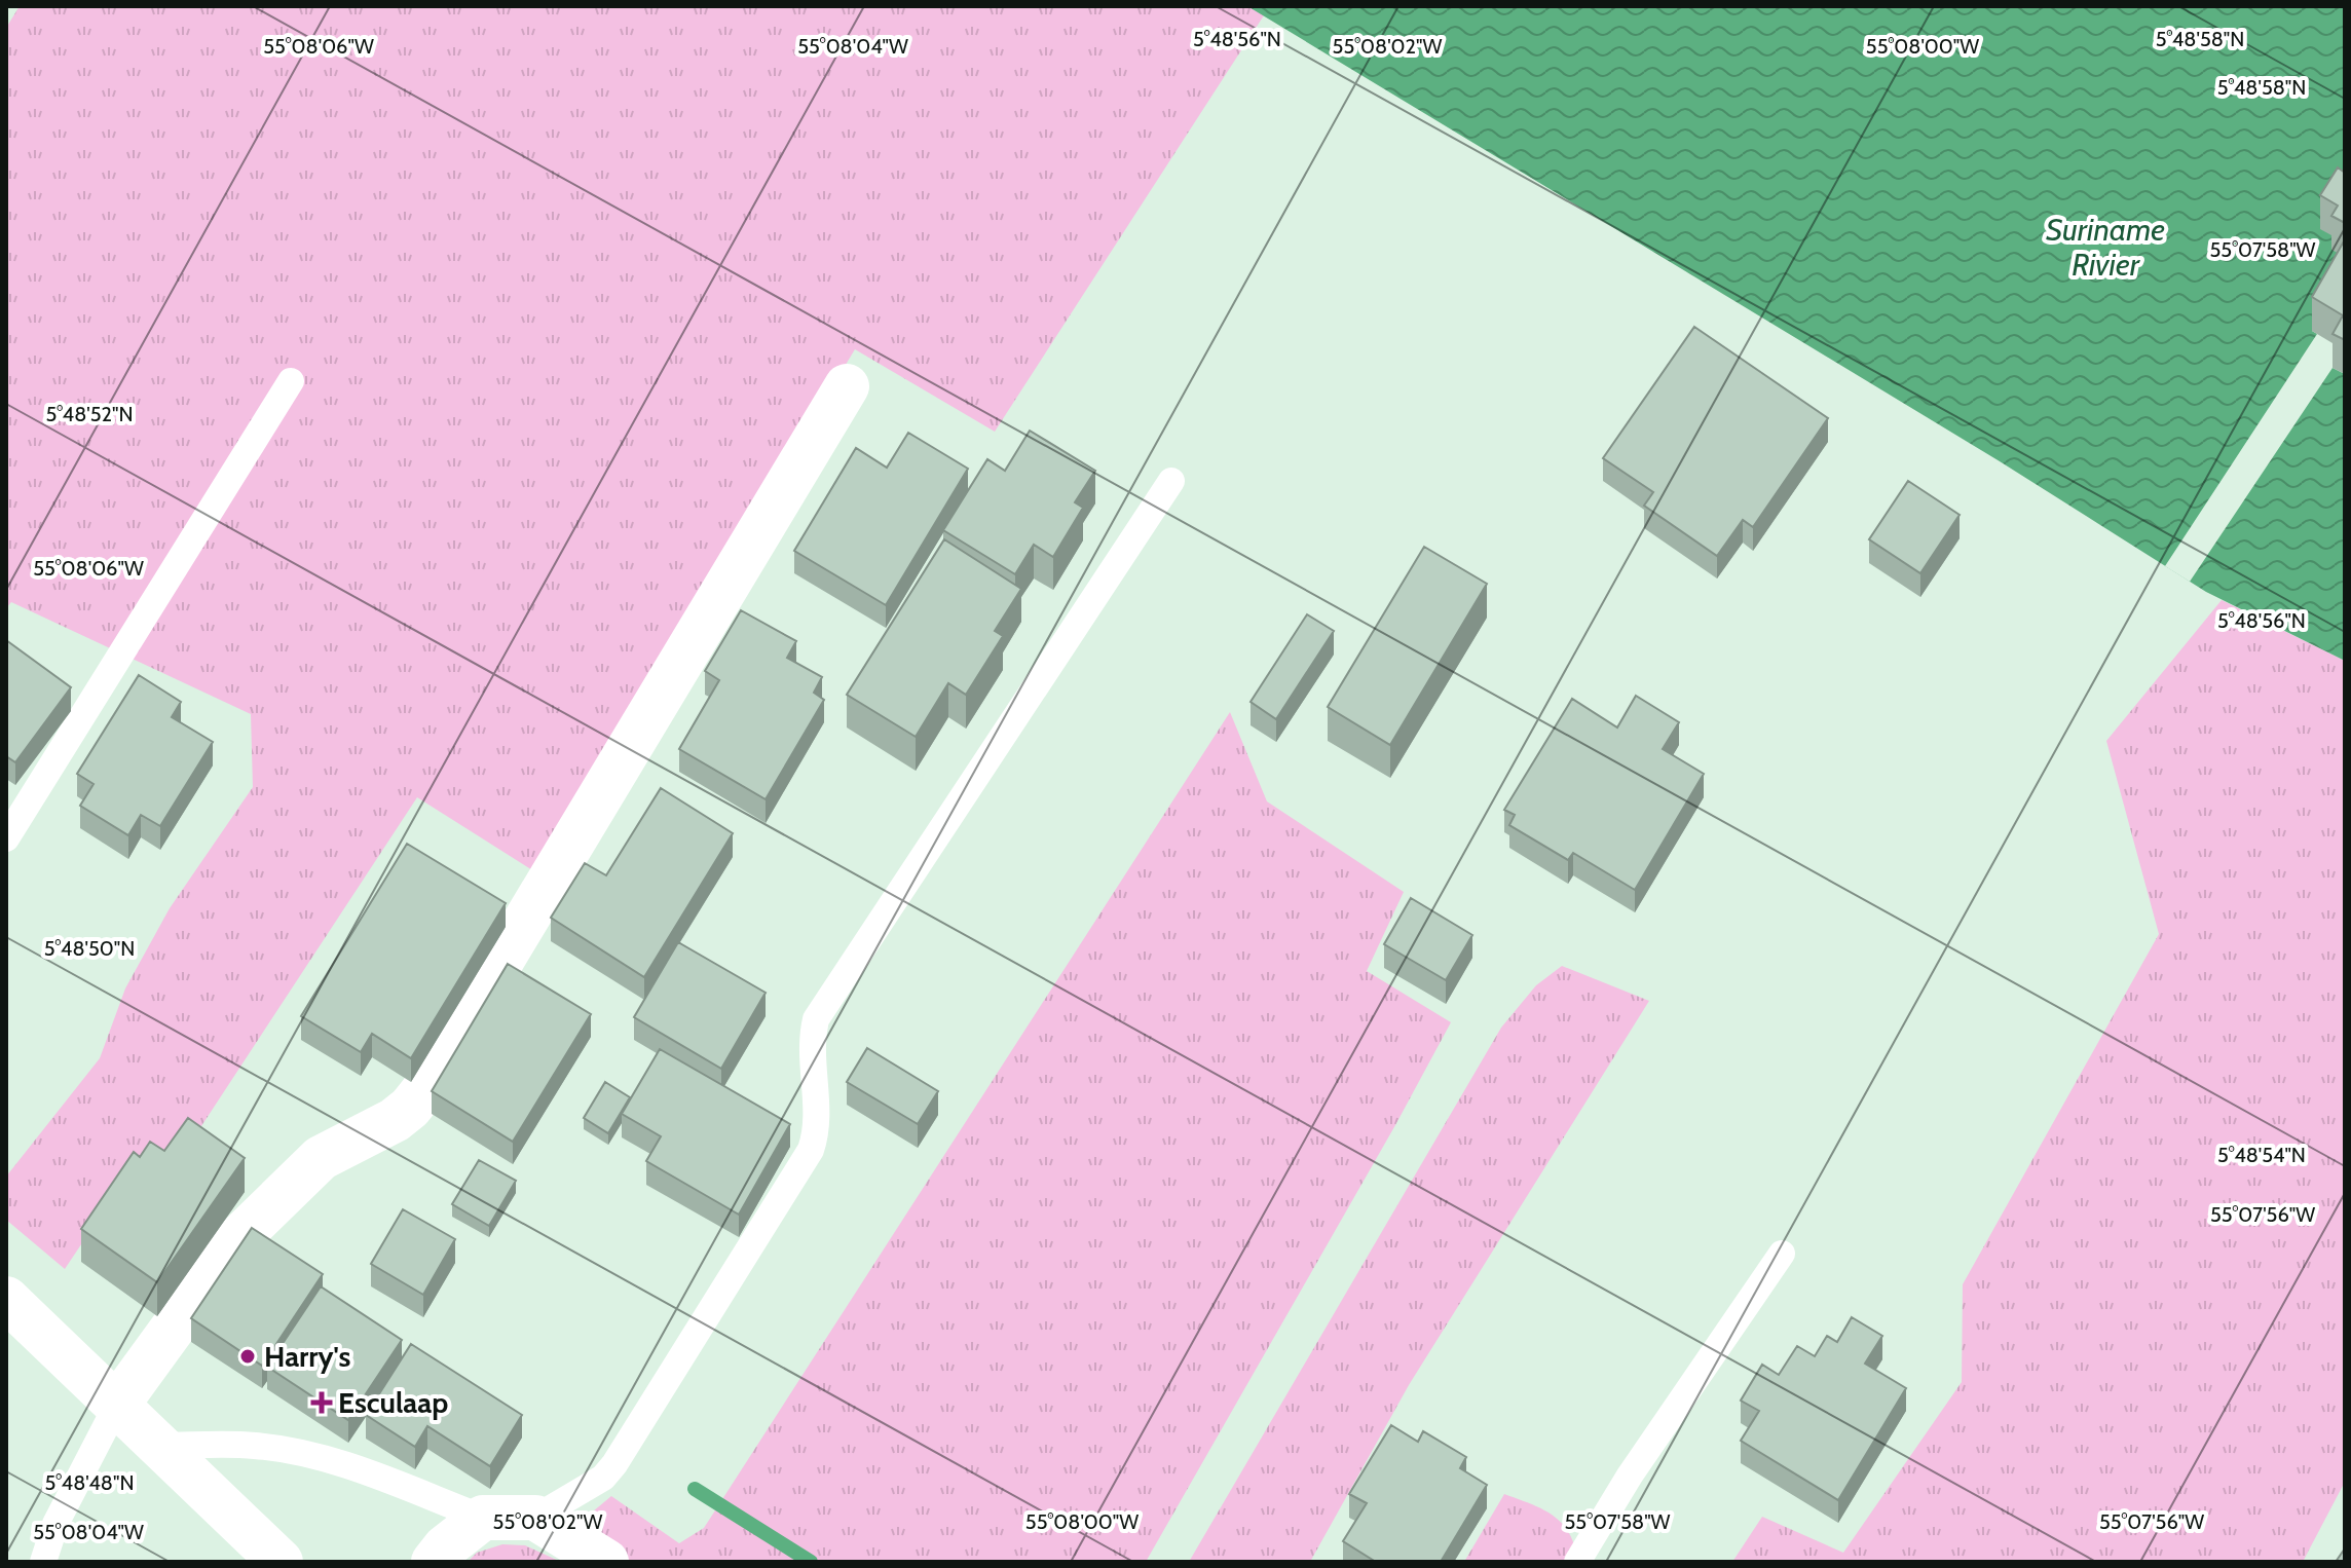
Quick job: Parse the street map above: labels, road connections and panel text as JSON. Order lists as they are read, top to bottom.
{
  "water": ["Suriname Rivier"],
  "places": {
    "other": ["Harry's"],
    "health": ["Esculaap"]
  },
  "coordinates": [
    "5°48'58\"N",
    "5°48'56\"N",
    "55°08'06\"W",
    "55°08'04\"W",
    "55°08'02\"W",
    "55°08'00\"W",
    "55°07'58\"W",
    "5°48'52\"N",
    "5°48'50\"N",
    "5°48'54\"N",
    "55°07'56\"W",
    "5°48'48\"N"
  ]
}
